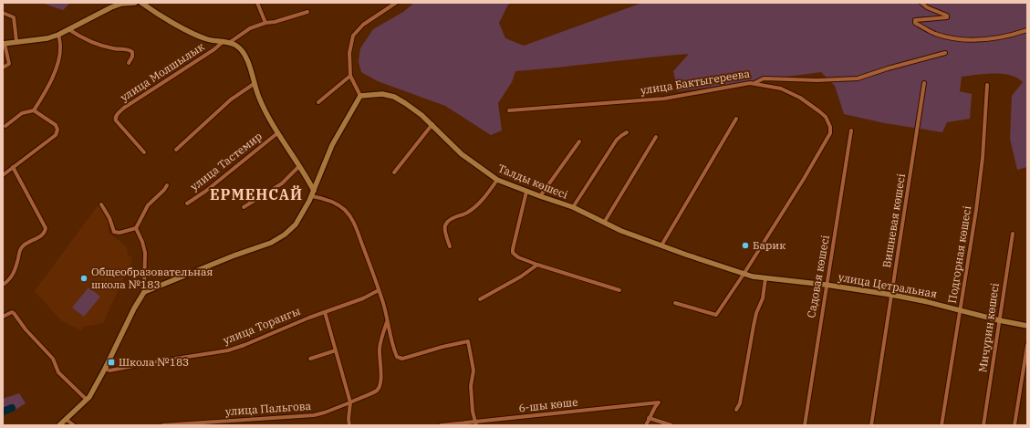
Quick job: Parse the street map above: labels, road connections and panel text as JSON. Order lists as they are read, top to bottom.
{
  "streets": {
    "street": [
      "улица Молшылык",
      "улица Бактыгереева",
      "улица Тастемир",
      "Талды көшесі",
      "Вишневая көшесі",
      "Подгорная көшесі",
      "Садовая көшесі",
      "улица Цетральная",
      "улица Торангы",
      "Мичурин көшесі",
      "6-шы көше",
      "улица Пальгова"
    ]
  },
  "crossings": [
    ["Талды көшесі", "улица Цетральная"],
    ["Вишневая көшесі", "улица Цетральная"],
    ["Подгорная көшесі", "улица Цетральная"],
    ["Садовая көшесі", "улица Цетральная"],
    ["улица Цетральная", "Мичурин көшесі"]
  ],
  "districts": ["ЕРМЕНСАЙ"],
  "places": {
    "other": ["Барик", "Общеобразовательная школа №183"],
    "transit": ["Школа №183"]
  }
}
